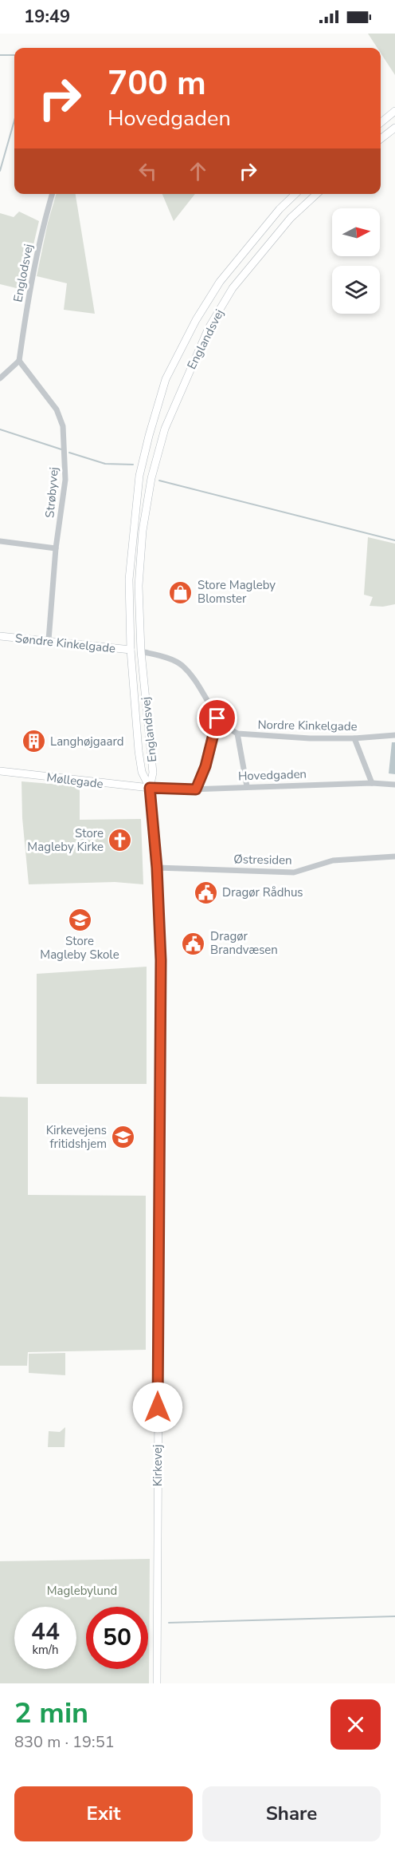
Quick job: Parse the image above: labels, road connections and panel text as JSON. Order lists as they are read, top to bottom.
{
  "streets": {
    "main road": [
      "Englandsvej",
      "Søndre Kinkelgade",
      "Møllegade",
      "Kirkevej"
    ],
    "street": [
      "Englodsvej",
      "Strøbyvej",
      "Nordre Kinkelgade",
      "Hovedgaden",
      "Østresiden"
    ]
  },
  "crossings": [
    ["Englodsvej", "Strøbyvej"],
    ["Englandsvej", "Søndre Kinkelgade"],
    ["Englandsvej", "Hovedgaden"],
    ["Englandsvej", "Møllegade"],
    ["Englandsvej", "Kirkevej"],
    ["Strøbyvej", "Søndre Kinkelgade"],
    ["Hovedgaden", "Møllegade"],
    ["Hovedgaden", "Kirkevej"],
    ["Møllegade", "Kirkevej"],
    ["Østresiden", "Kirkevej"]
  ],
  "parks": ["Maglebylund"],
  "places": {
    "shop": ["Store Magleby Blomster"],
    "building": ["Langhøjgaard"],
    "church": ["Store Magleby Kirke"],
    "public building": ["Dragør Rådhus", "Dragør Brandvæsen"],
    "school or university": ["Store Magleby Skole", "Kirkevejens fritidshjem"]
  },
  "north": "right",
  "page": {
    "status": "19:49",
    "turn": ["700 m", "Hovedgaden"],
    "speed": "44 km/h",
    "limit": "50",
    "heading": ["2 min", "830 m · 19:51"],
    "buttons": ["Exit", "Share"]
  }
}
